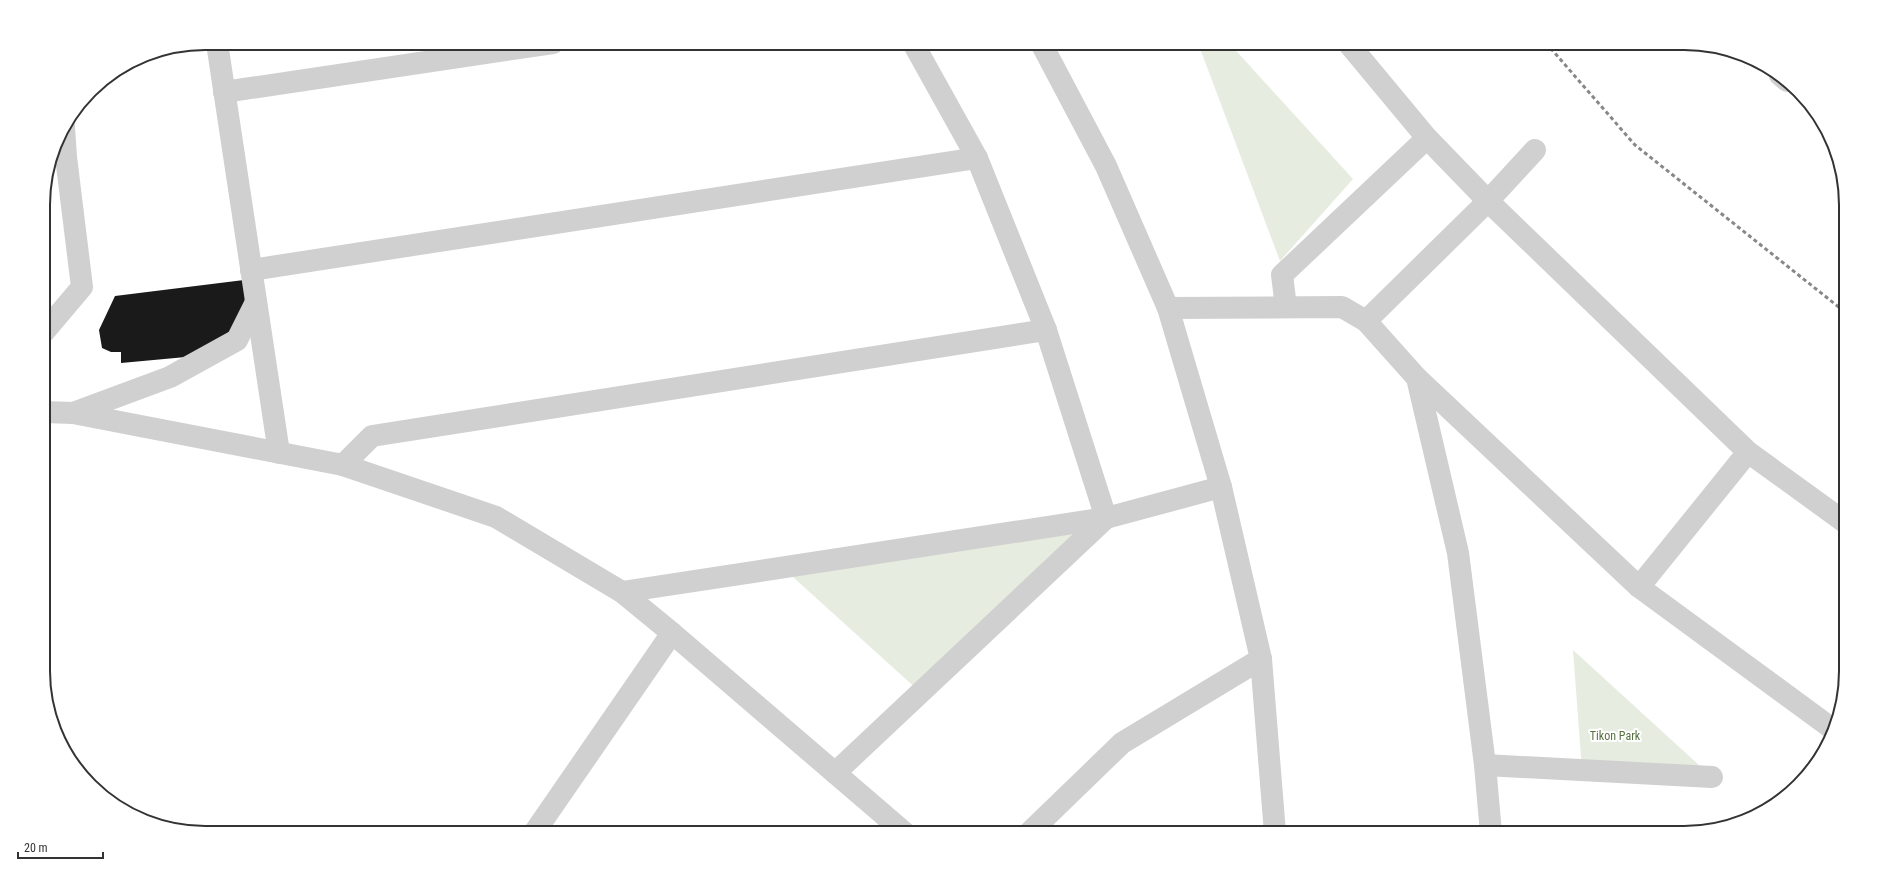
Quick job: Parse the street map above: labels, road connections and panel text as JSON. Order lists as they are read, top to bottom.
{
  "parks": ["Tikon Park"],
  "scale_bar": "20 m"
}
